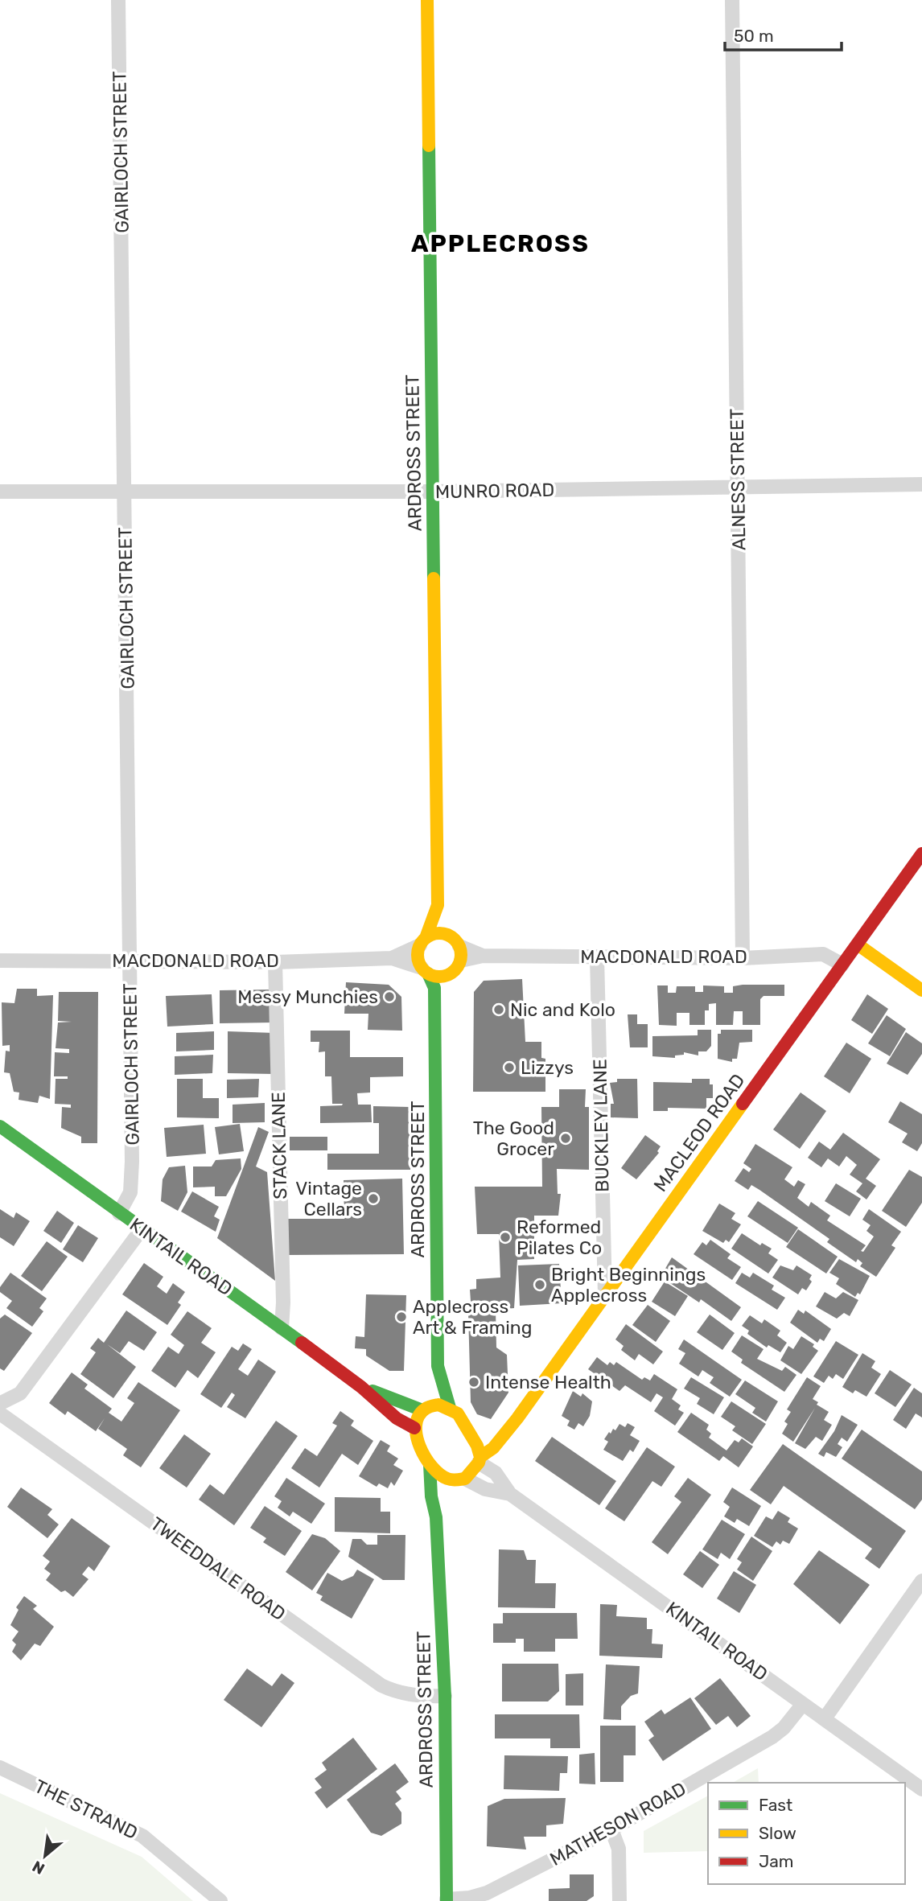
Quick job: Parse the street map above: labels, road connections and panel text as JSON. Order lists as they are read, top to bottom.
{
  "streets": {
    "street": [
      "GAIRLOCH STREET",
      "ARDROSS STREET",
      "ALNESS STREET",
      "MUNRO ROAD",
      "MACDONALD ROAD",
      "BUCKLEY LANE",
      "MACLEOD ROAD",
      "STACK LANE",
      "KINTAIL ROAD",
      "TWEEDDALE ROAD",
      "THE STRAND",
      "MATHESON ROAD"
    ]
  },
  "crossings": [
    ["GAIRLOCH STREET", "MUNRO ROAD"],
    ["GAIRLOCH STREET", "MACDONALD ROAD"],
    ["GAIRLOCH STREET", "KINTAIL ROAD"],
    ["ARDROSS STREET", "MUNRO ROAD"],
    ["ARDROSS STREET", "MACDONALD ROAD"],
    ["ARDROSS STREET", "MACLEOD ROAD"],
    ["ARDROSS STREET", "KINTAIL ROAD"],
    ["ARDROSS STREET", "TWEEDDALE ROAD"],
    ["ARDROSS STREET", "MATHESON ROAD"],
    ["ALNESS STREET", "MUNRO ROAD"],
    ["ALNESS STREET", "MACDONALD ROAD"],
    ["MACDONALD ROAD", "BUCKLEY LANE"],
    ["MACDONALD ROAD", "MACLEOD ROAD"],
    ["MACDONALD ROAD", "STACK LANE"],
    ["BUCKLEY LANE", "MACLEOD ROAD"],
    ["MACLEOD ROAD", "KINTAIL ROAD"],
    ["STACK LANE", "KINTAIL ROAD"],
    ["KINTAIL ROAD", "MATHESON ROAD"]
  ],
  "districts": ["APPLECROSS"],
  "places": [
    "Messy Munchies",
    "Nic and Kolo",
    "Lizzys",
    "The Good Grocer",
    "Vintage Cellars",
    "Reformed Pilates Co",
    "Bright Beginnings Applecross",
    "Applecross Art & Framing",
    "Intense Health"
  ],
  "legend": ["Fast", "Slow", "Jam"],
  "scale_bar": "50 m",
  "north": "bottom left"
}
